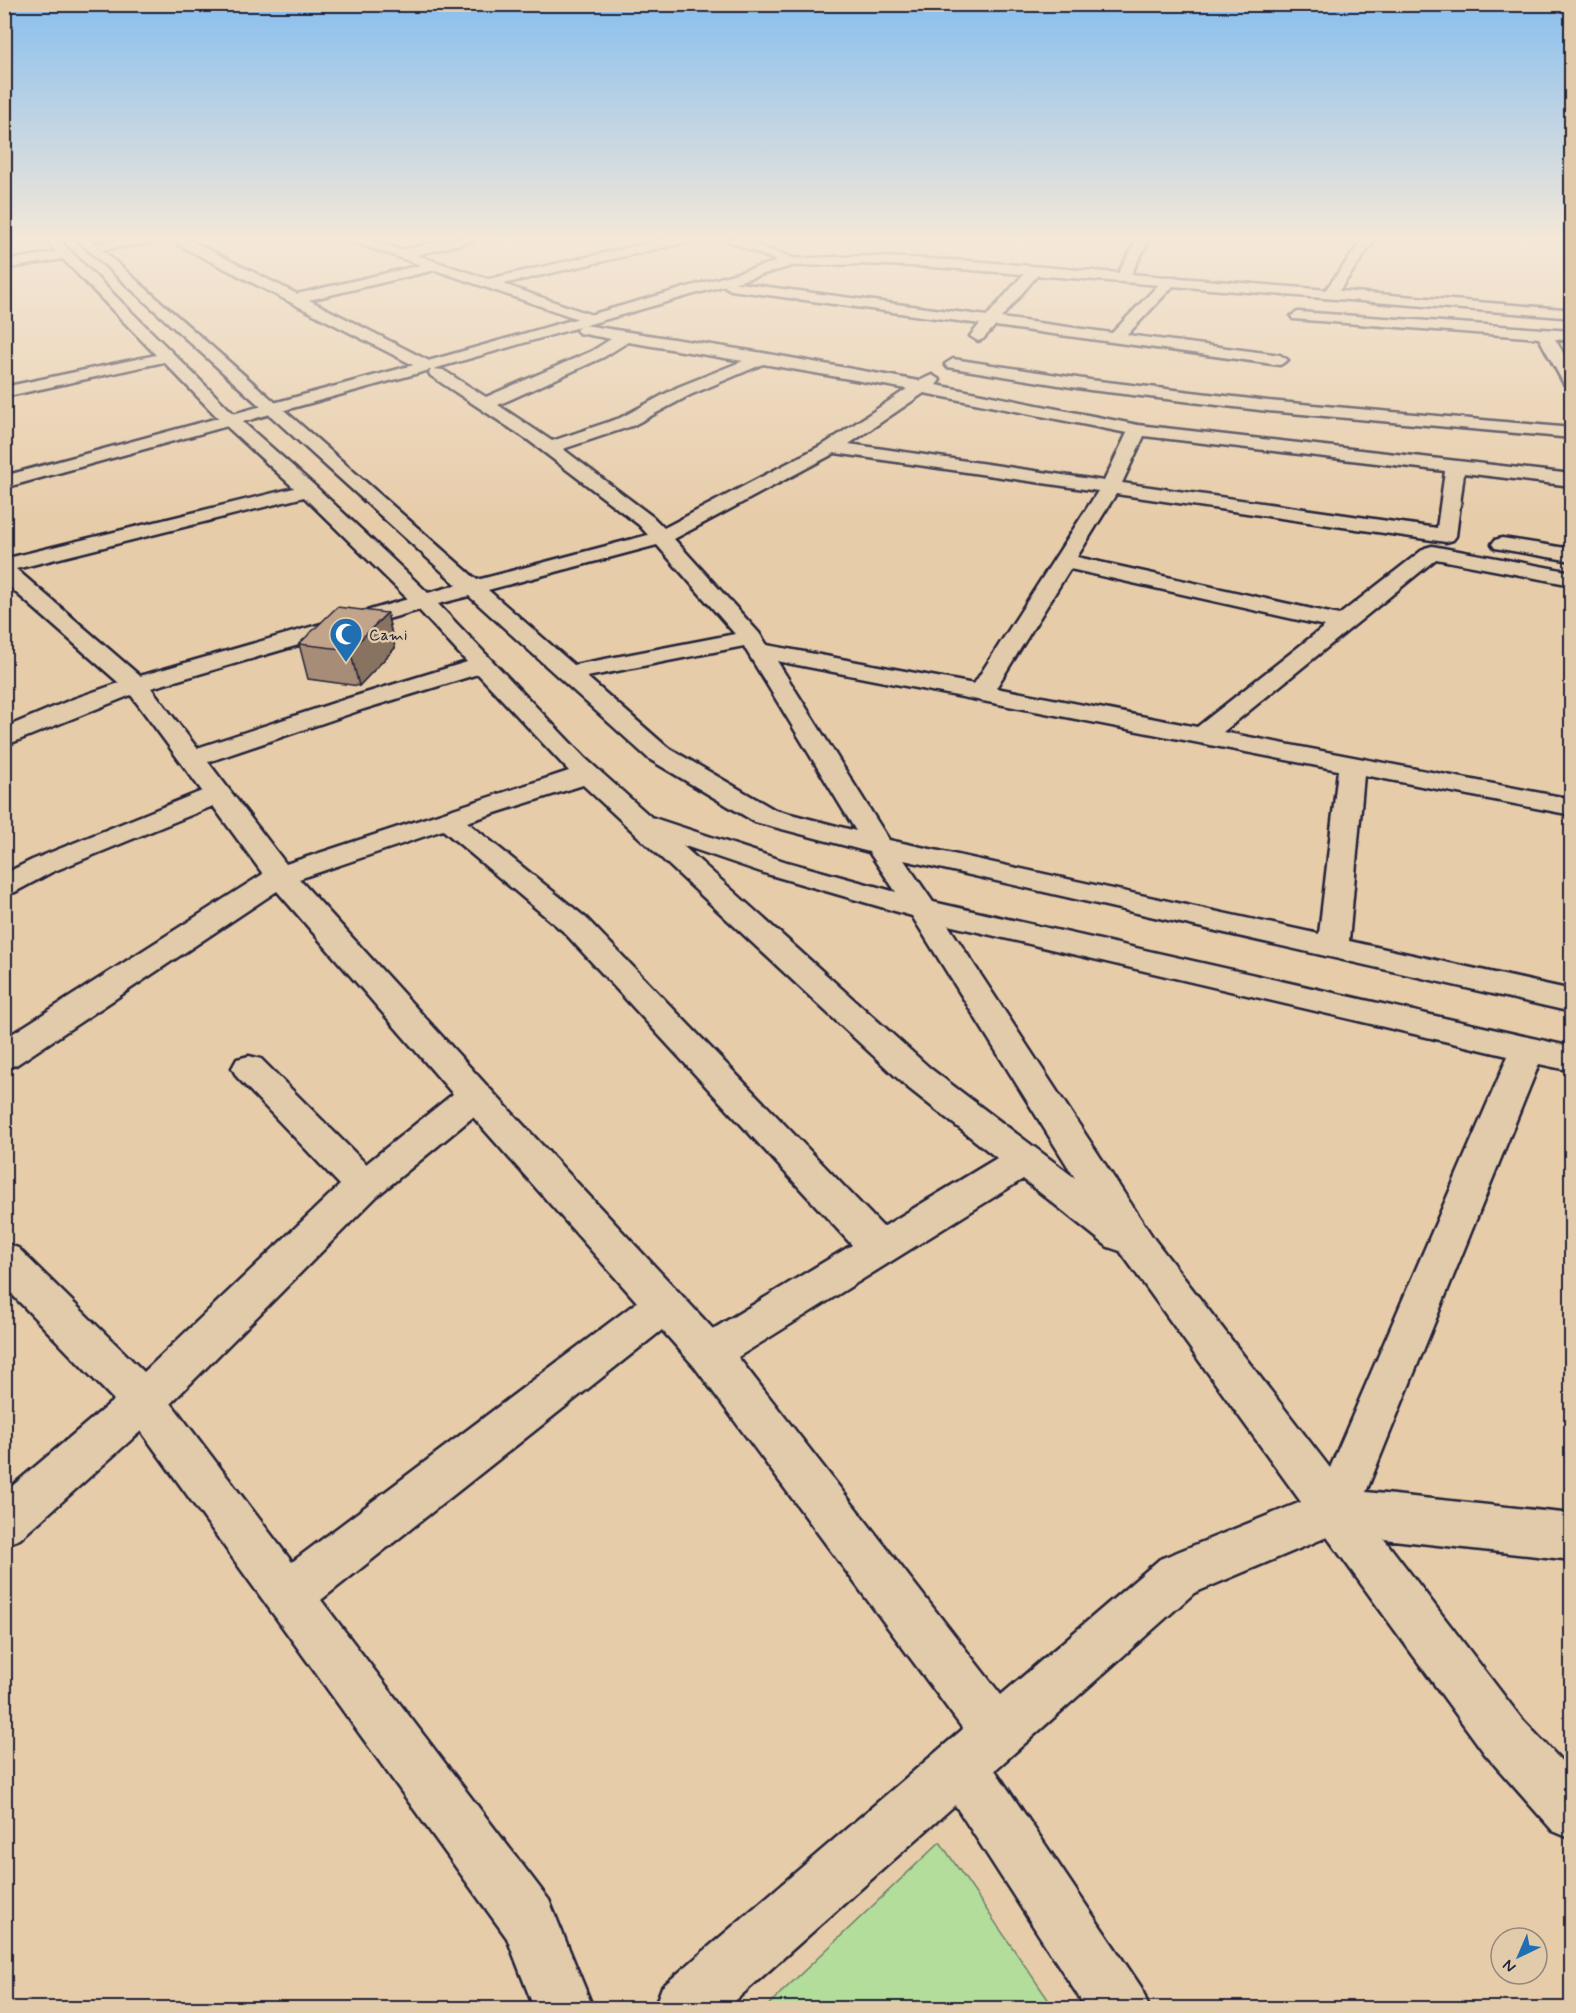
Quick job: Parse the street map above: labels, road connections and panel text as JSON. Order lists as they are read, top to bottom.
{
  "places": {
    "mosque": ["Cami"]
  },
  "north": "bottom left"
}
